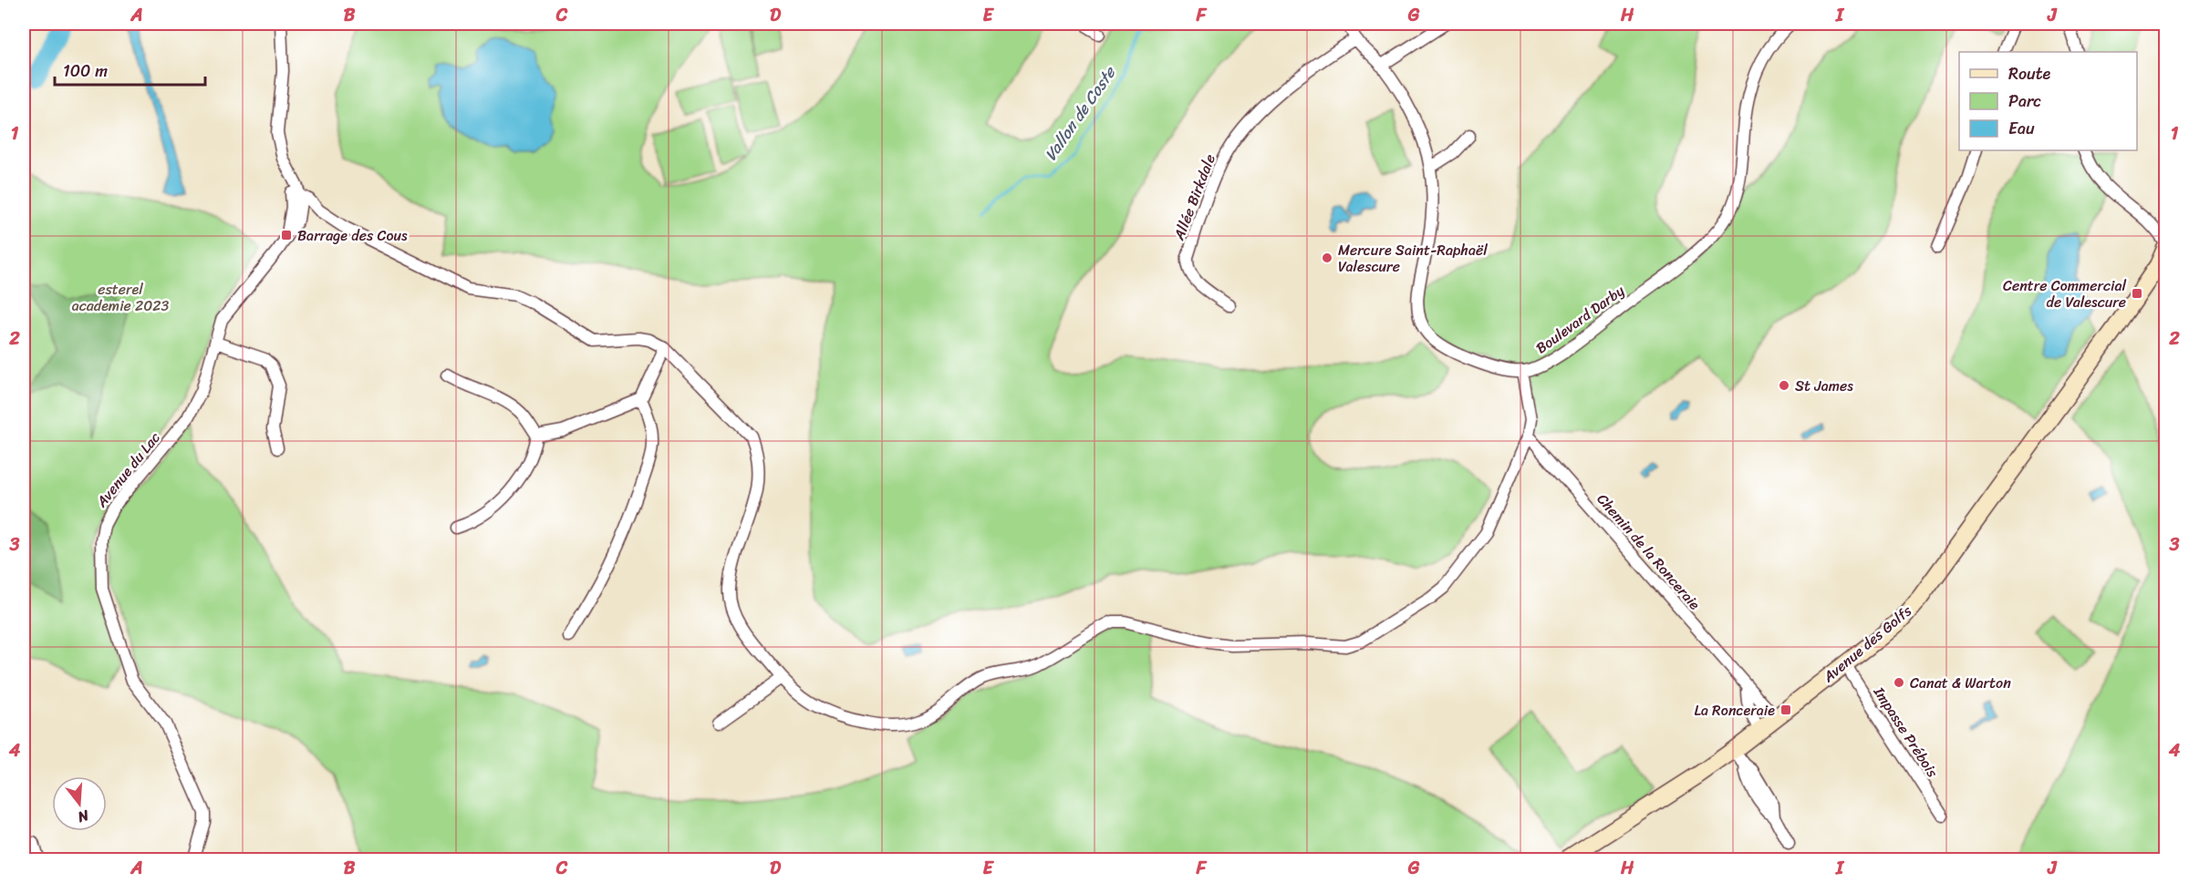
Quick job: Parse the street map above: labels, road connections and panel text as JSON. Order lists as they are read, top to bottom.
{
  "streets": {
    "main road": ["Avenue des Golfs"],
    "street": [
      "Allée Birkdale",
      "Boulevard Darby",
      "Avenue du Lac",
      "Chemin de la Ronceraie",
      "Impasse Prébois"
    ]
  },
  "crossings": [
    ["Chemin de la Ronceraie", "Avenue des Golfs"],
    ["Avenue des Golfs", "Impasse Prébois"]
  ],
  "water": ["Vallon de Coste"],
  "parks": ["esterel academie 2023"],
  "places": {
    "transit": ["Barrage des Cous", "Centre Commercial de Valescure", "La Ronceraie"],
    "other": ["Mercure Saint-Raphaël Valescure", "St James", "Canat & Warton"]
  },
  "legend": ["Route", "Parc", "Eau"],
  "scale_bar": "100 m",
  "north": "bottom",
  "grid": {
    "columns": [
      "A",
      "B",
      "C",
      "D",
      "E",
      "F",
      "G",
      "H",
      "I",
      "J"
    ],
    "rows": [
      "1",
      "2",
      "3",
      "4"
    ]
  }
}
